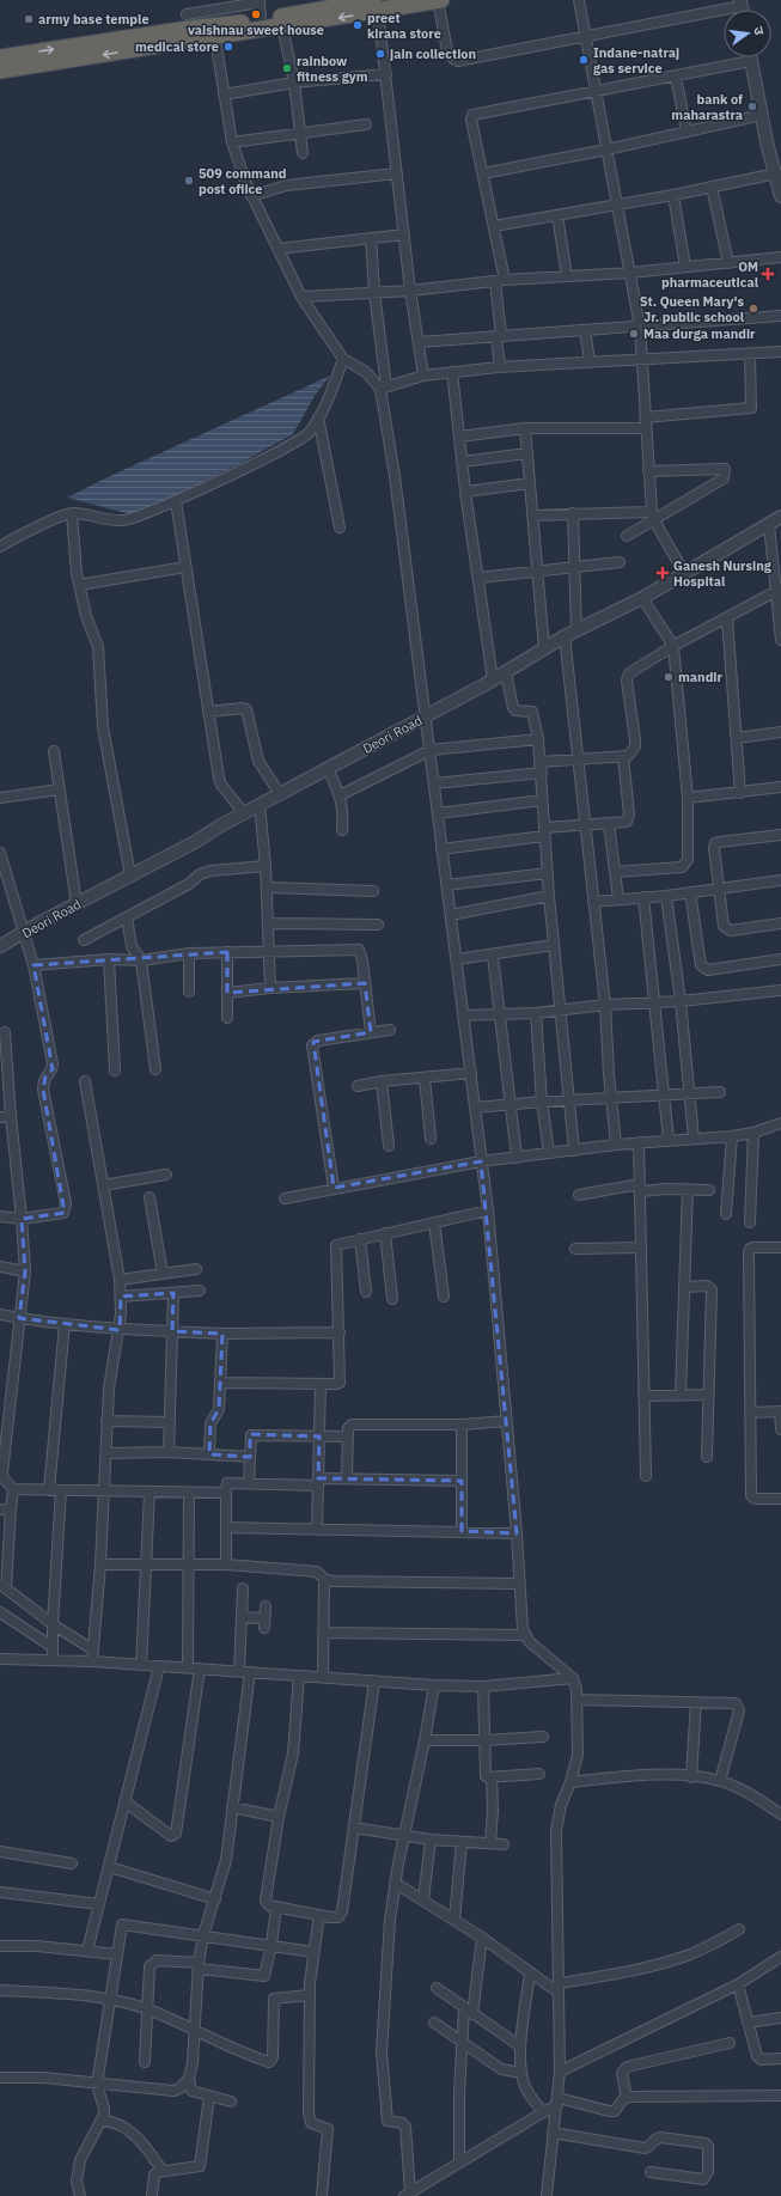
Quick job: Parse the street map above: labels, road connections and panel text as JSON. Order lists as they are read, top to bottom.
{
  "streets": {
    "street": ["Deori Road"]
  },
  "places": {
    "other": [
      "vaishnau sweet house",
      "army base temple",
      "preet kirana store",
      "medical store",
      "jain collection",
      "Indane-natraj gas service",
      "rainbow fitness gym",
      "bank of maharastra",
      "509 command post ofiice",
      "St. Queen Mary's Jr. public school",
      "Maa durga mandir",
      "mandir"
    ],
    "health": ["OM pharmaceutical", "Ganesh Nursing Hospital"]
  },
  "north": "right"
}
